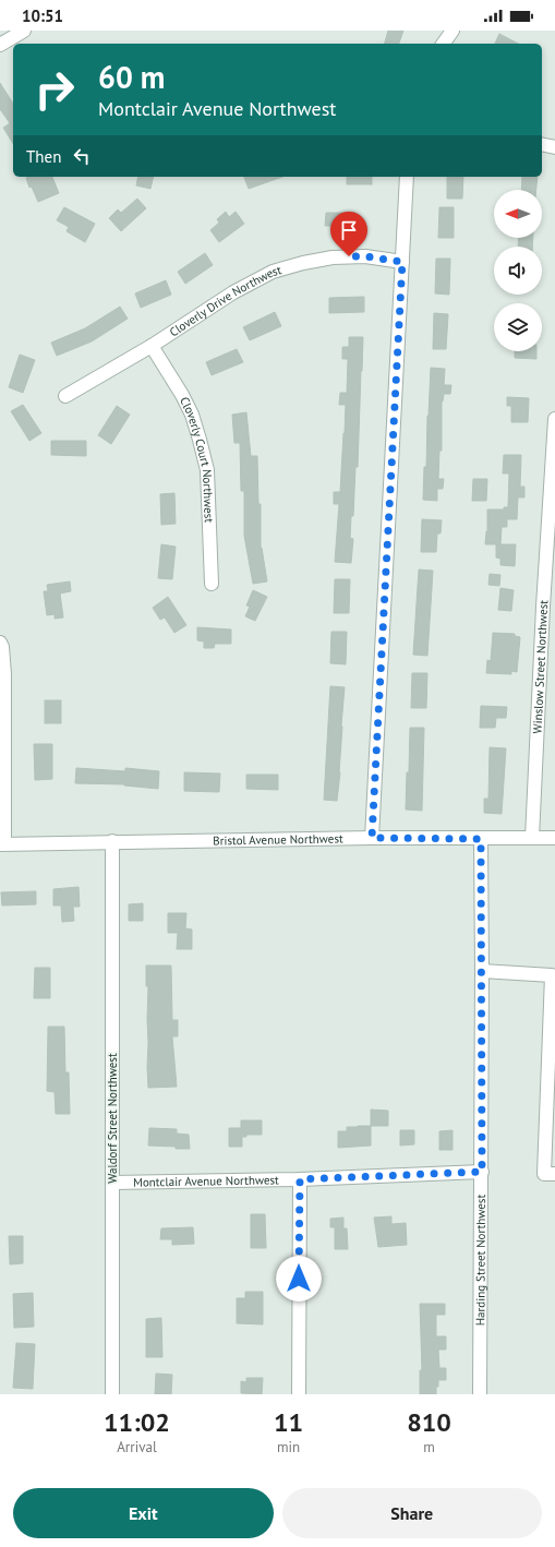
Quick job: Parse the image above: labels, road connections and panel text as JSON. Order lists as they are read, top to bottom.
{
  "streets": {
    "street": [
      "Cloverly Drive Northwest",
      "Cloverly Court Northwest",
      "Winslow Street Northwest",
      "Bristol Avenue Northwest",
      "Waldorf Street Northwest",
      "Montclair Avenue Northwest",
      "Harding Street Northwest"
    ]
  },
  "crossings": [
    ["Cloverly Drive Northwest", "Cloverly Court Northwest"],
    ["Winslow Street Northwest", "Bristol Avenue Northwest"],
    ["Bristol Avenue Northwest", "Waldorf Street Northwest"],
    ["Bristol Avenue Northwest", "Harding Street Northwest"],
    ["Waldorf Street Northwest", "Montclair Avenue Northwest"],
    ["Montclair Avenue Northwest", "Harding Street Northwest"]
  ],
  "north": "left",
  "page": {
    "status": "10:51",
    "turn": ["60 m", "Montclair Avenue Northwest"],
    "then": "Then",
    "eta": [
      "11:02",
      "Arrival",
      "11",
      "min",
      "810",
      "m"
    ],
    "buttons": ["Exit", "Share"]
  }
}
